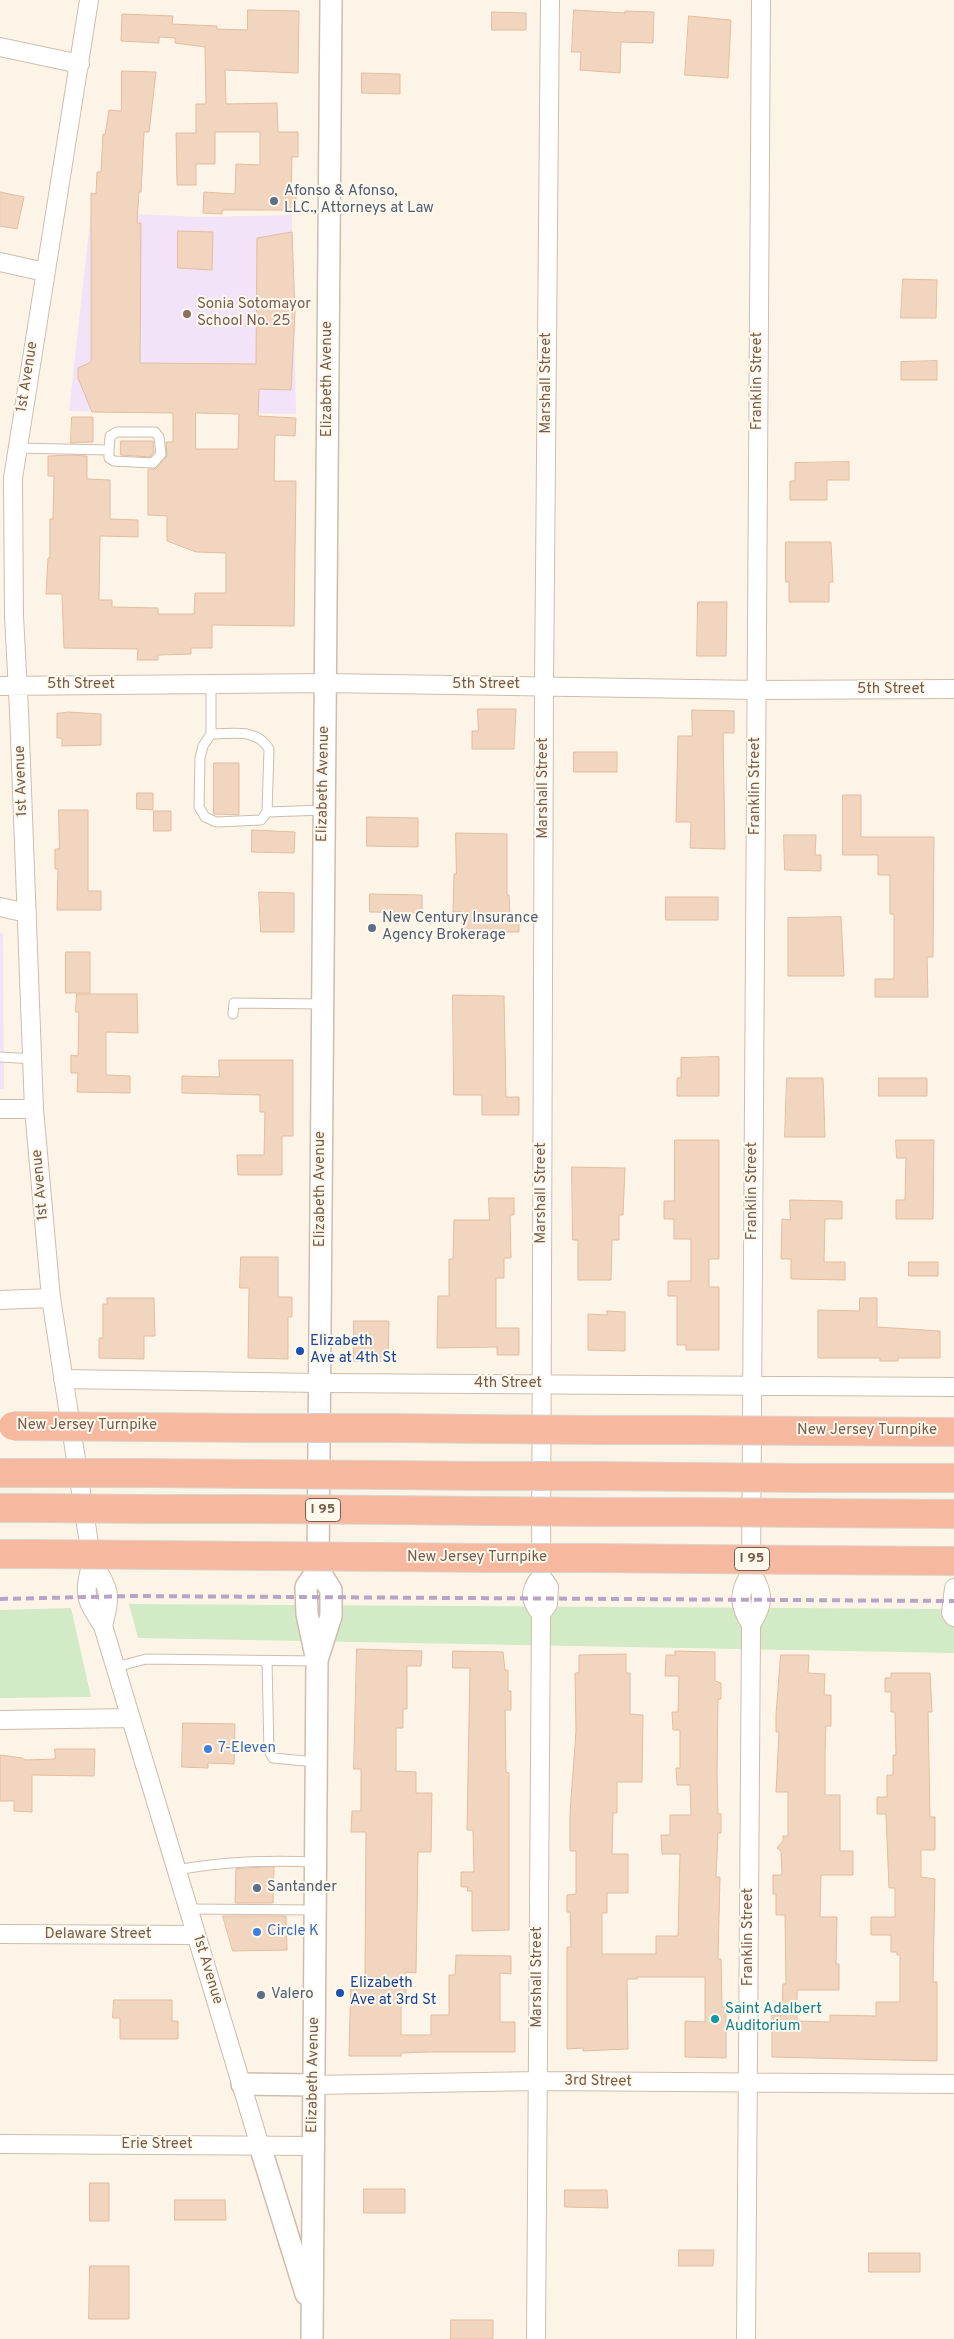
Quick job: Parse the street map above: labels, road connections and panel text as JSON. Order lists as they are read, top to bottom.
{
  "streets": {
    "highway": ["New Jersey Turnpike", "I 95"],
    "street": [
      "1st Avenue",
      "Elizabeth Avenue",
      "Franklin Street",
      "Marshall Street",
      "5th Street",
      "4th Street",
      "Delaware Street",
      "3rd Street",
      "Erie Street"
    ]
  },
  "crossings": [
    ["1st Avenue", "Elizabeth Avenue"],
    ["1st Avenue", "5th Street"],
    ["1st Avenue", "4th Street"],
    ["1st Avenue", "Delaware Street"],
    ["1st Avenue", "3rd Street"],
    ["1st Avenue", "Erie Street"],
    ["Elizabeth Avenue", "5th Street"],
    ["Elizabeth Avenue", "4th Street"],
    ["Elizabeth Avenue", "3rd Street"],
    ["Elizabeth Avenue", "Erie Street"],
    ["Franklin Street", "5th Street"],
    ["Franklin Street", "4th Street"],
    ["Franklin Street", "3rd Street"],
    ["Marshall Street", "5th Street"],
    ["Marshall Street", "4th Street"],
    ["Marshall Street", "3rd Street"]
  ],
  "places": [
    "Afonso & Afonso, LLC., Attorneys at Law",
    "Sonia Sotomayor School No. 25",
    "New Century Insurance Agency Brokerage",
    "Elizabeth Ave at 4th St",
    "7-Eleven",
    "Santander",
    "Circle K",
    "Elizabeth Ave at 3rd St",
    "Valero",
    "Saint Adalbert Auditorium"
  ]
}
